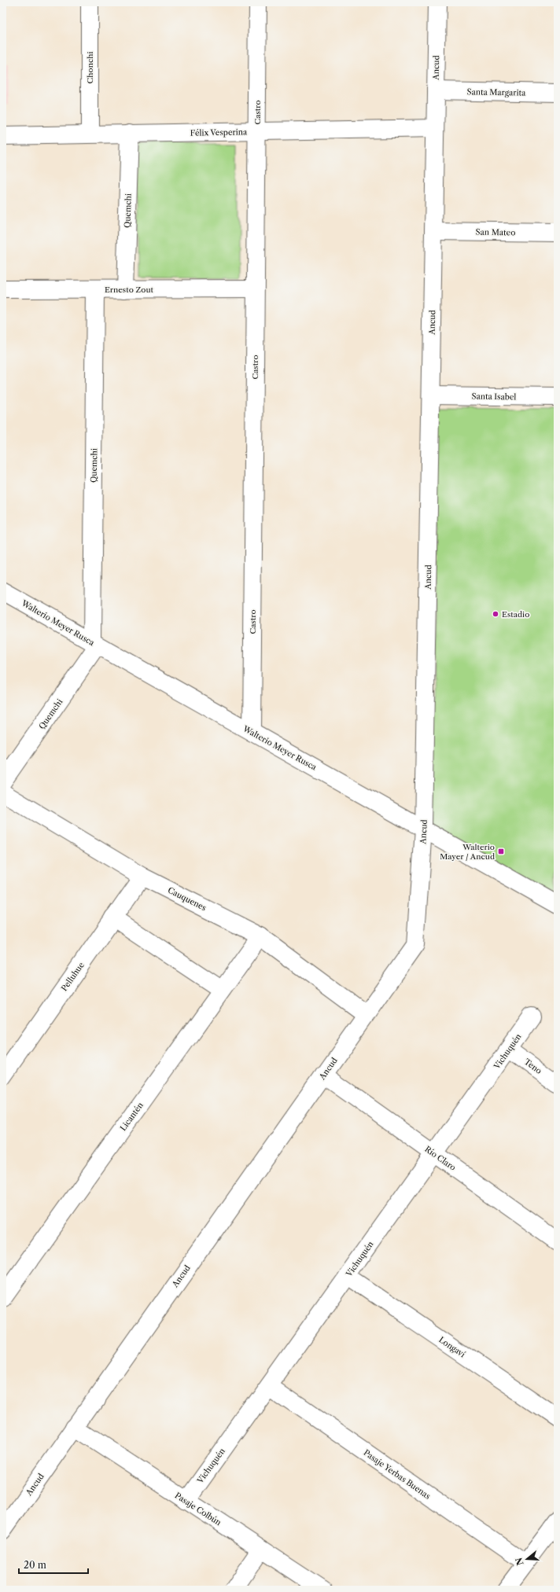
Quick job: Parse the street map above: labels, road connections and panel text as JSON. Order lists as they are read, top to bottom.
{
  "streets": {
    "street": [
      "Chonchi",
      "Ancud",
      "Santa Margarita",
      "Castro",
      "Félix Vesperina",
      "Quemchi",
      "San Mateo",
      "Ernesto Zout",
      "Santa Isabel",
      "Walterio Meyer Rusca",
      "Cauquenes",
      "Pelluhue",
      "Vichuquén",
      "Teno",
      "Licantén",
      "Río Claro",
      "Longaví",
      "Pasaje Yerbas Buenas",
      "Pasaje Colbún"
    ]
  },
  "crossings": [
    ["Chonchi", "Félix Vesperina"],
    ["Ancud", "Santa Margarita"],
    ["Ancud", "Félix Vesperina"],
    ["Ancud", "San Mateo"],
    ["Ancud", "Santa Isabel"],
    ["Ancud", "Walterio Meyer Rusca"],
    ["Ancud", "Cauquenes"],
    ["Ancud", "Río Claro"],
    ["Ancud", "Pasaje Colbún"],
    ["Castro", "Félix Vesperina"],
    ["Castro", "Ernesto Zout"],
    ["Castro", "Walterio Meyer Rusca"],
    ["Félix Vesperina", "Quemchi"],
    ["Quemchi", "Ernesto Zout"],
    ["Quemchi", "Walterio Meyer Rusca"],
    ["Cauquenes", "Pelluhue"],
    ["Cauquenes", "Licantén"],
    ["Vichuquén", "Teno"],
    ["Vichuquén", "Río Claro"],
    ["Vichuquén", "Longaví"],
    ["Vichuquén", "Pasaje Yerbas Buenas"],
    ["Vichuquén", "Pasaje Colbún"]
  ],
  "places": {
    "other": ["Estadio"],
    "transit": ["Walterio Mayer / Ancud"]
  },
  "scale_bar": "20 m",
  "north": "left"
}
